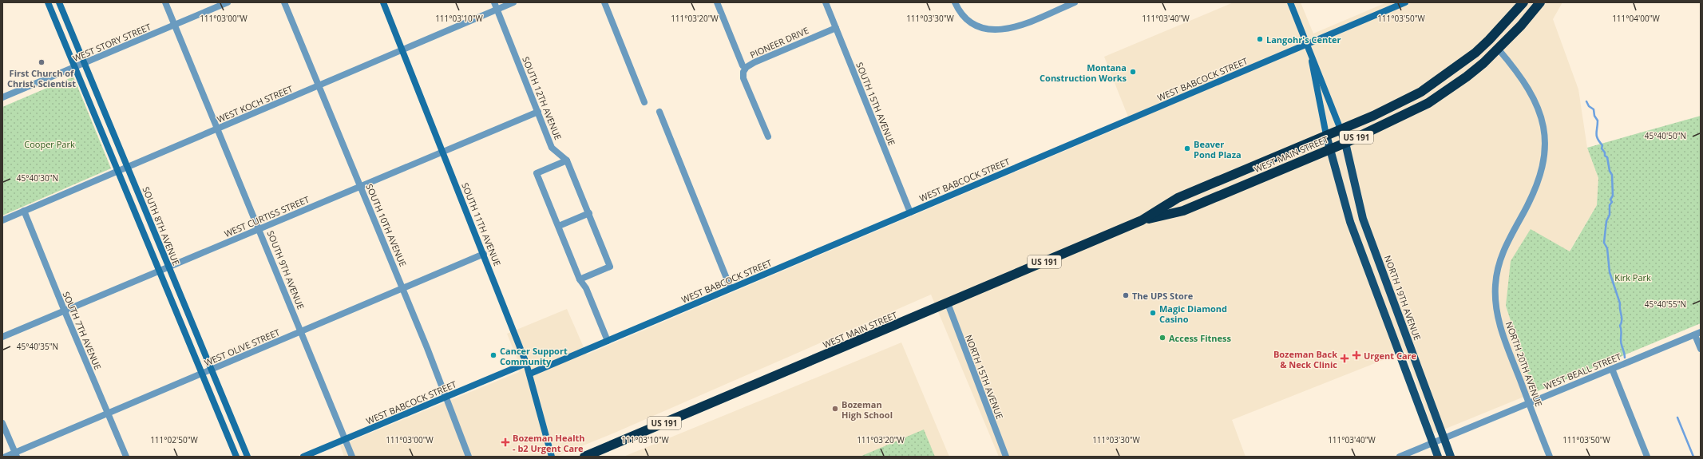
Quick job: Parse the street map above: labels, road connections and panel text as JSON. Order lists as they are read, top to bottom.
{
  "streets": {
    "highway": ["US 191", "WEST MAIN STREET"],
    "main road": ["NORTH 19TH AVENUE"],
    "street": [
      "WEST STORY STREET",
      "PIONEER DRIVE",
      "WEST BABCOCK STREET",
      "SOUTH 12TH AVENUE",
      "WEST KOCH STREET",
      "SOUTH 15TH AVENUE",
      "WEST CURTISS STREET",
      "SOUTH 11TH AVENUE",
      "SOUTH 10TH AVENUE",
      "SOUTH 8TH AVENUE",
      "SOUTH 9TH AVENUE",
      "SOUTH 7TH AVENUE",
      "WEST OLIVE STREET",
      "NORTH 20TH AVENUE",
      "WEST BEALL STREET",
      "NORTH 15TH AVENUE"
    ]
  },
  "crossings": [
    ["WEST STORY STREET", "SOUTH 8TH AVENUE"],
    ["WEST STORY STREET", "SOUTH 9TH AVENUE"],
    ["PIONEER DRIVE", "SOUTH 15TH AVENUE"],
    ["WEST BABCOCK STREET", "SOUTH 15TH AVENUE"],
    ["WEST BABCOCK STREET", "SOUTH 11TH AVENUE"],
    ["WEST BABCOCK STREET", "SOUTH 10TH AVENUE"],
    ["WEST BABCOCK STREET", "SOUTH 9TH AVENUE"],
    ["SOUTH 12TH AVENUE", "WEST KOCH STREET"],
    ["SOUTH 12TH AVENUE", "WEST CURTISS STREET"],
    ["WEST KOCH STREET", "SOUTH 11TH AVENUE"],
    ["WEST KOCH STREET", "SOUTH 10TH AVENUE"],
    ["WEST KOCH STREET", "SOUTH 8TH AVENUE"],
    ["WEST KOCH STREET", "SOUTH 9TH AVENUE"],
    ["WEST KOCH STREET", "SOUTH 7TH AVENUE"],
    ["WEST MAIN STREET", "NORTH 19TH AVENUE"],
    ["WEST MAIN STREET", "NORTH 20TH AVENUE"],
    ["WEST MAIN STREET", "NORTH 15TH AVENUE"],
    ["WEST CURTISS STREET", "SOUTH 11TH AVENUE"],
    ["WEST CURTISS STREET", "SOUTH 10TH AVENUE"],
    ["WEST CURTISS STREET", "SOUTH 8TH AVENUE"],
    ["WEST CURTISS STREET", "SOUTH 9TH AVENUE"],
    ["WEST CURTISS STREET", "SOUTH 7TH AVENUE"],
    ["SOUTH 11TH AVENUE", "WEST OLIVE STREET"],
    ["SOUTH 10TH AVENUE", "WEST OLIVE STREET"],
    ["SOUTH 8TH AVENUE", "WEST OLIVE STREET"],
    ["SOUTH 9TH AVENUE", "WEST OLIVE STREET"],
    ["NORTH 19TH AVENUE", "WEST BEALL STREET"],
    ["SOUTH 7TH AVENUE", "WEST OLIVE STREET"],
    ["NORTH 20TH AVENUE", "WEST BEALL STREET"]
  ],
  "parks": ["Cooper Park", "Kirk Park"],
  "places": {
    "other": [
      "Langohr's Center",
      "First Church of Christ, Scientist",
      "Montana Construction Works",
      "Beaver Pond Plaza",
      "The UPS Store",
      "Magic Diamond Casino",
      "Access Fitness",
      "Cancer Support Community",
      "Bozeman High School"
    ],
    "health": ["Urgent Care", "Bozeman Back & Neck Clinic", "Bozeman Health - b2 Urgent Care"]
  },
  "coordinates": [
    "111°03'00\"W",
    "111°03'10\"W",
    "111°03'20\"W",
    "111°03'30\"W",
    "111°03'40\"W",
    "111°03'50\"W",
    "111°04'00\"W",
    "45°40'50\"N",
    "45°40'30\"N",
    "45°40'55\"N",
    "45°40'35\"N",
    "111°02'50\"W"
  ]
}
